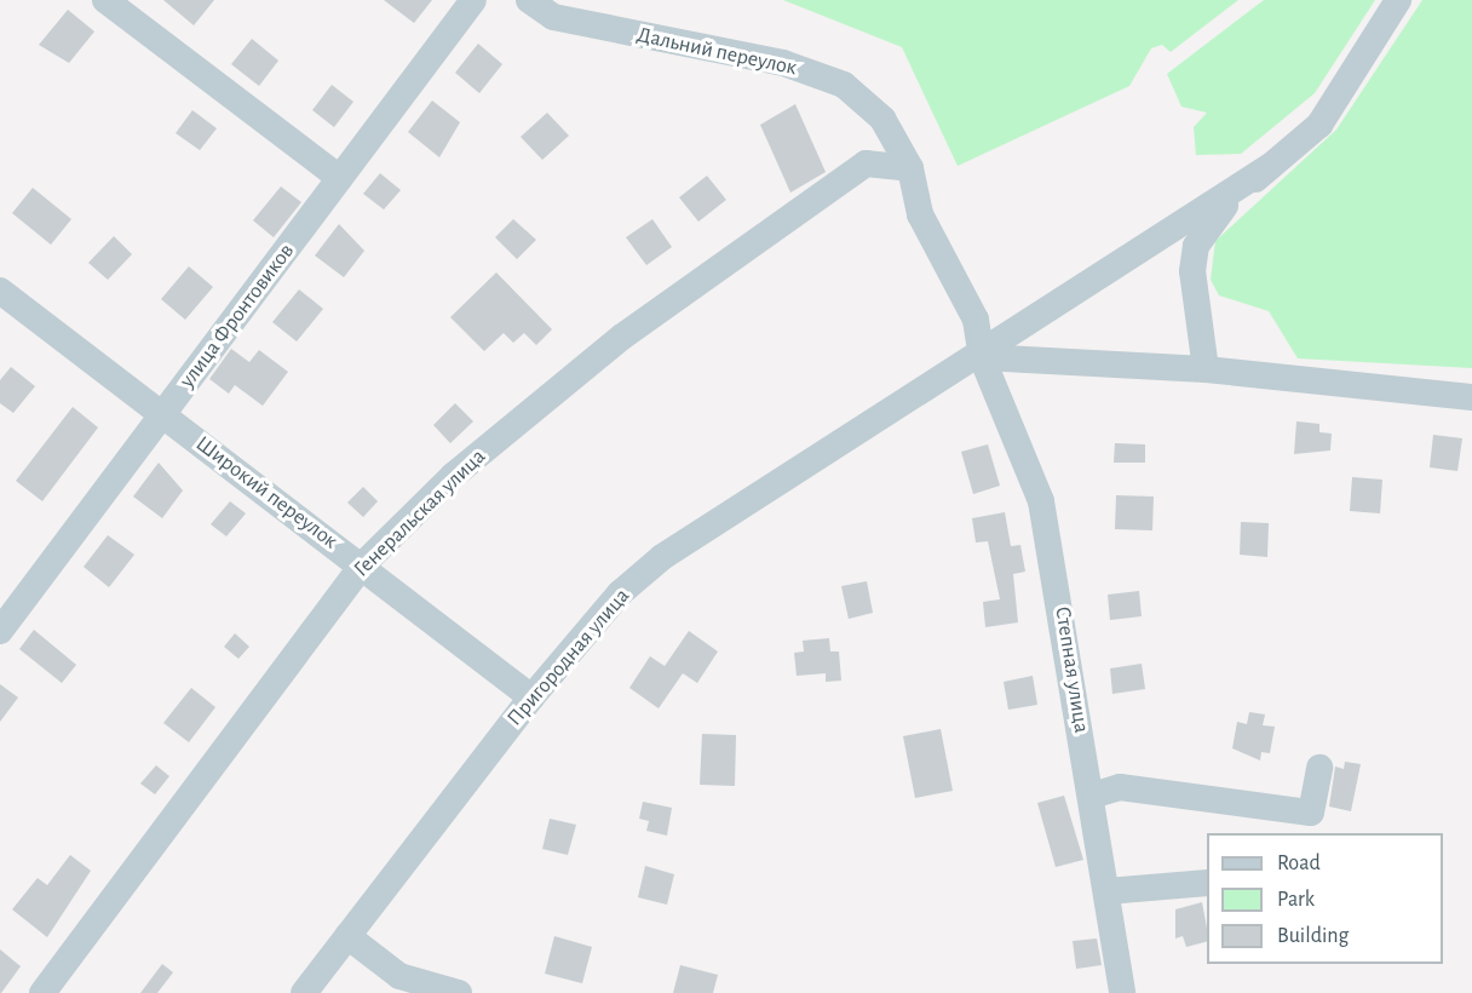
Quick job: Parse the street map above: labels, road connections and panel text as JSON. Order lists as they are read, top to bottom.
{
  "streets": {
    "street": [
      "Дальний переулок",
      "улица Фронтовиков",
      "Широкий переулок",
      "Генеральская улица",
      "Пригородная улица",
      "Степная улица"
    ]
  },
  "crossings": [
    ["Дальний переулок", "Генеральская улица"],
    ["Дальний переулок", "Пригородная улица"],
    ["Дальний переулок", "Степная улица"],
    ["улица Фронтовиков", "Широкий переулок"],
    ["Широкий переулок", "Генеральская улица"],
    ["Широкий переулок", "Пригородная улица"],
    ["Пригородная улица", "Степная улица"]
  ],
  "legend": ["Road", "Park", "Building"]
}
